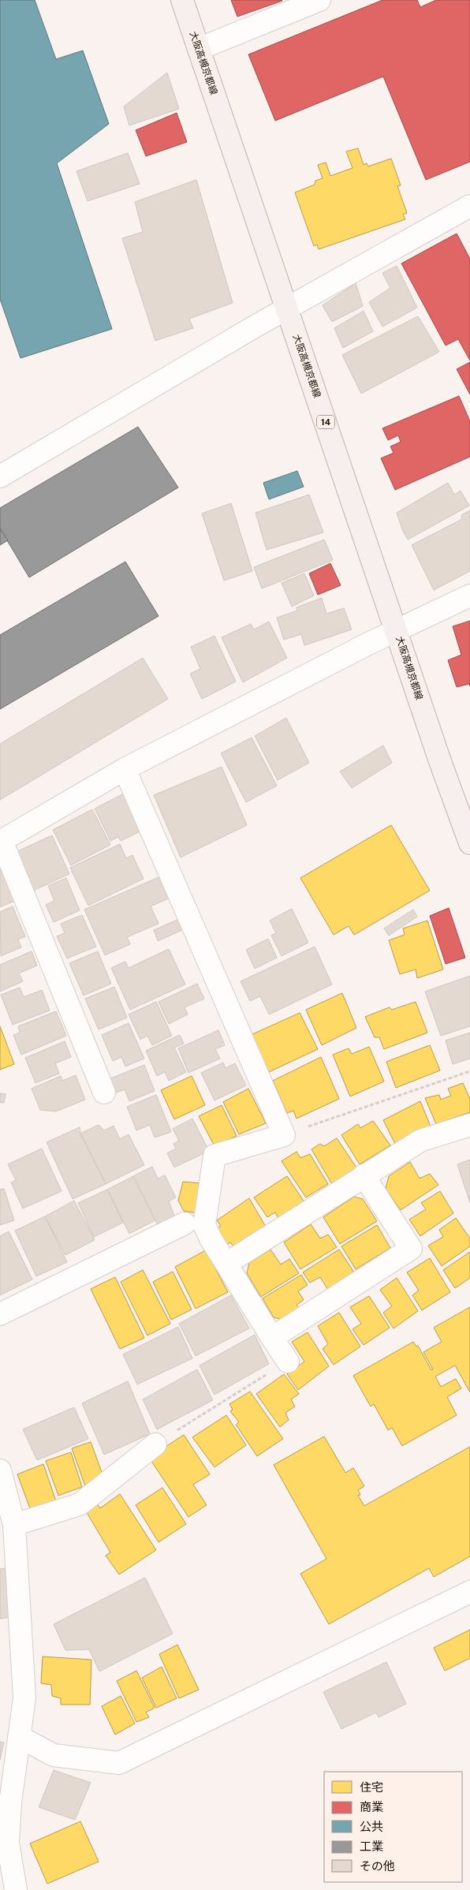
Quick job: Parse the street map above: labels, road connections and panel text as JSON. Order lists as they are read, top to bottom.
{
  "streets": {
    "main road": ["大阪高槻京都線", "14"]
  },
  "legend": [
    "住宅",
    "商業",
    "公共",
    "工業",
    "その他"
  ]
}
